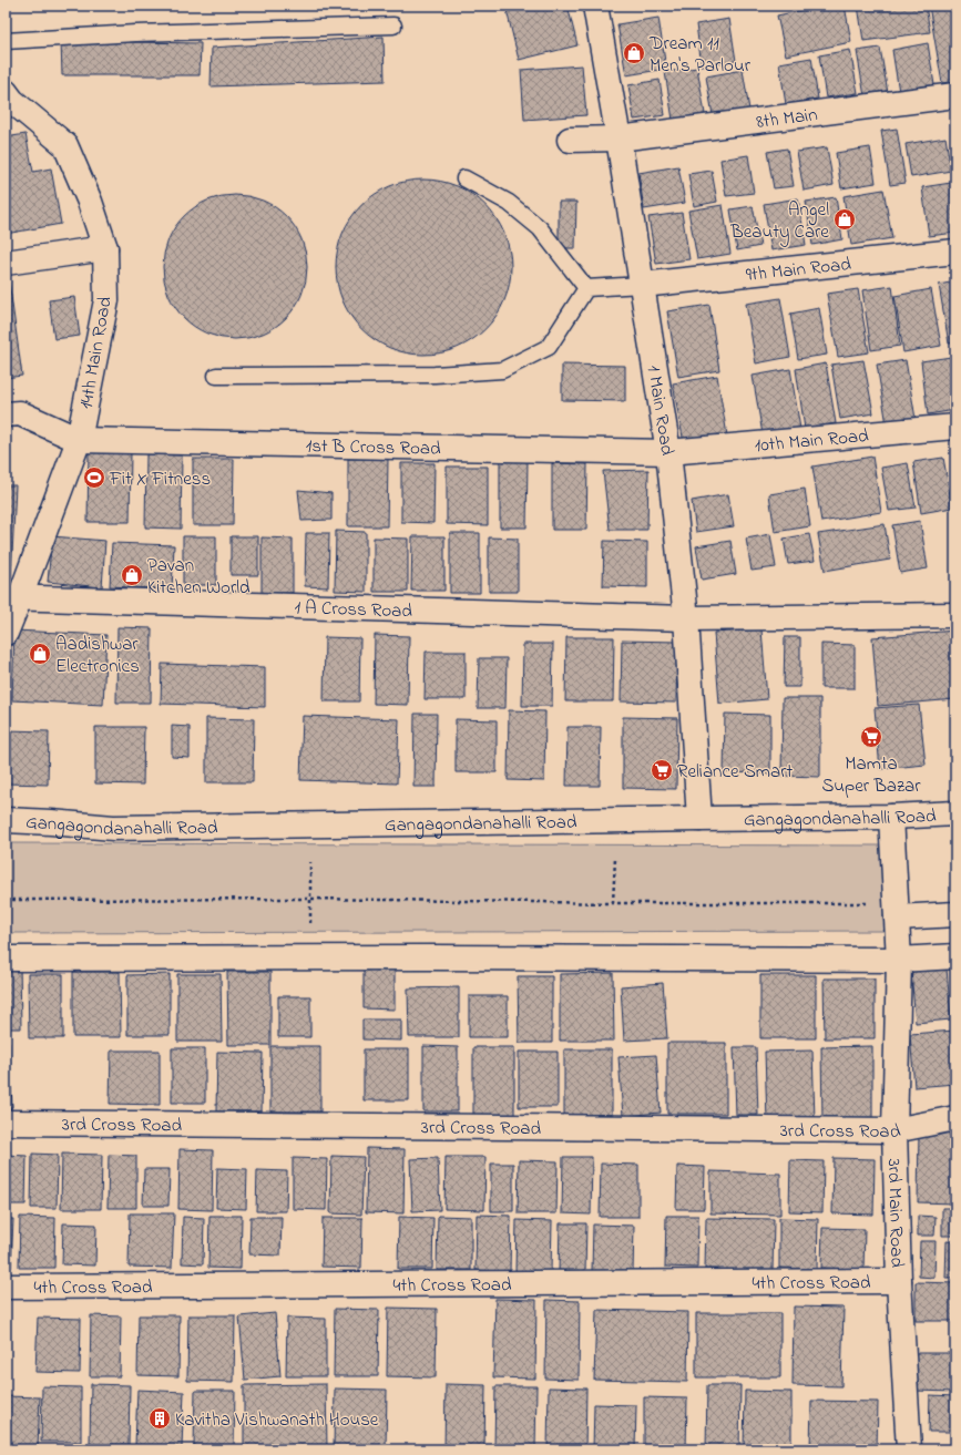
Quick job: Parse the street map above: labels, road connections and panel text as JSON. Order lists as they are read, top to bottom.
{
  "streets": {
    "street": [
      "8th Main",
      "9th Main Road",
      "14th Main Road",
      "1 Main Road",
      "10th Main Road",
      "1st B Cross Road",
      "1 A Cross Road",
      "Gangagondanahalli Road",
      "3rd Cross Road",
      "3rd Main Road",
      "4th Cross Road"
    ]
  },
  "crossings": [
    ["8th Main", "1 Main Road"],
    ["9th Main Road", "1 Main Road"],
    ["14th Main Road", "1st B Cross Road"],
    ["14th Main Road", "1 A Cross Road"],
    ["1 Main Road", "10th Main Road"],
    ["1 Main Road", "1st B Cross Road"],
    ["1 Main Road", "1 A Cross Road"],
    ["1 Main Road", "Gangagondanahalli Road"],
    ["10th Main Road", "1st B Cross Road"],
    ["Gangagondanahalli Road", "3rd Main Road"],
    ["3rd Cross Road", "3rd Main Road"],
    ["3rd Main Road", "4th Cross Road"]
  ],
  "places": {
    "shop": [
      "Dream 11 Men's Parlour",
      "Angel Beauty Care",
      "Pavan Kitchen World",
      "Aadishwar Electronics"
    ],
    "sports": ["Fit X Fitness"],
    "supermarket": ["Mamta Super Bazar", "Reliance Smart"],
    "building": ["Kavitha Vishwanath House"]
  }
}
